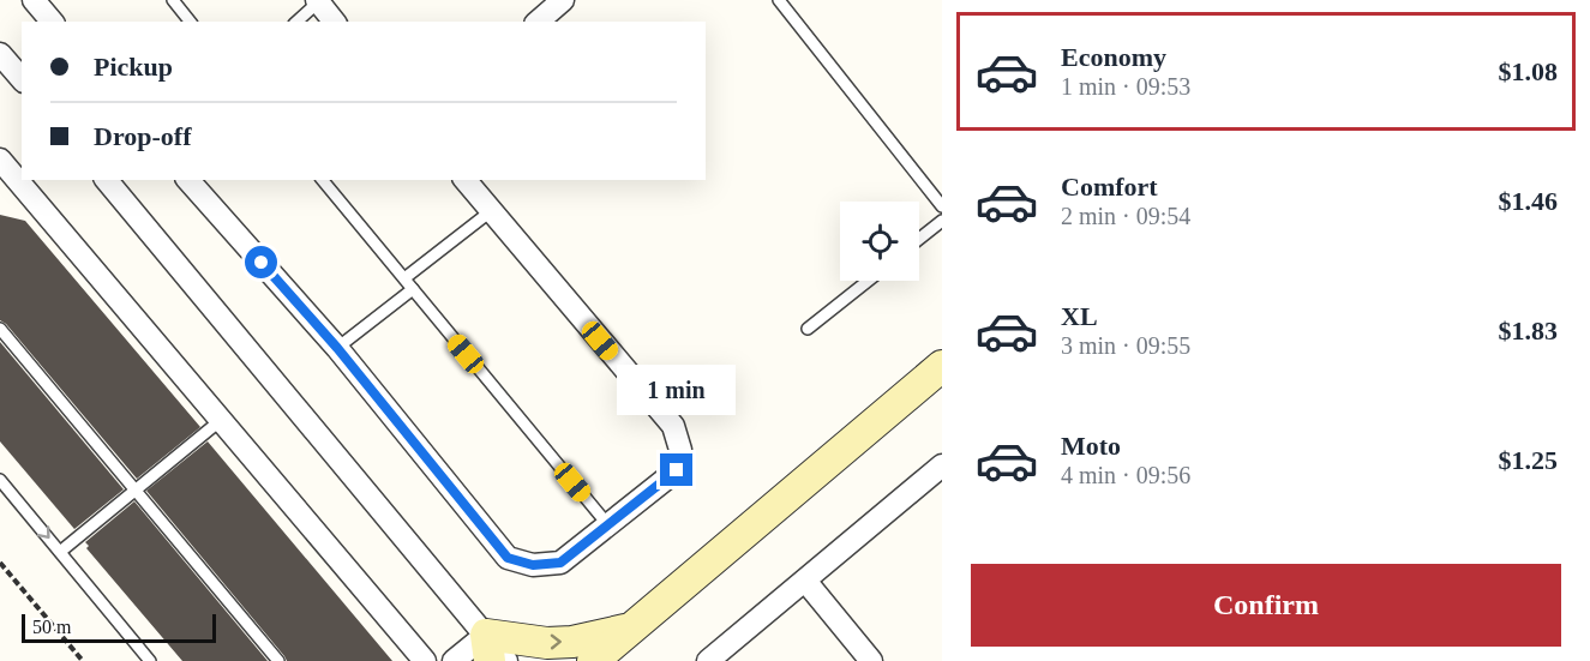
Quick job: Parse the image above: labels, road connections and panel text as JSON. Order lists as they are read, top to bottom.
{
  "scale_bar": "50 m",
  "page": {
    "list": [
      {
        "name": "Economy",
        "note": "1 min · 09:53",
        "value": "$1.08"
      },
      {
        "name": "Comfort",
        "note": "2 min · 09:54",
        "value": "$1.46"
      },
      {
        "name": "XL",
        "note": "3 min · 09:55",
        "value": "$1.83"
      },
      {
        "name": "Moto",
        "note": "4 min · 09:56",
        "value": "$1.25"
      }
    ],
    "banner": ["Pickup", "Drop-off"],
    "bubble": "1 min",
    "buttons": "Confirm",
    "scale": "50 m"
  }
}
